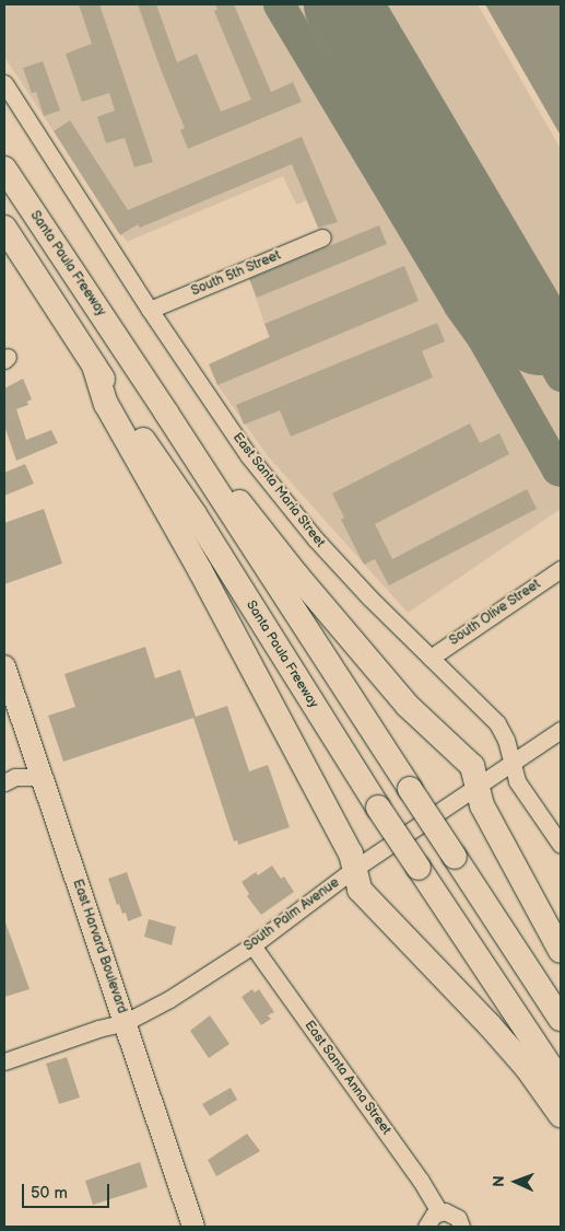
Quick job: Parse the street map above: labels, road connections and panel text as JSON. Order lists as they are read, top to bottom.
{
  "streets": {
    "highway": ["Santa Paula Freeway"],
    "main road": ["East Harvard Boulevard"],
    "street": [
      "South 5th Street",
      "East Santa Maria Street",
      "South Olive Street",
      "South Palm Avenue",
      "East Santa Anna Street"
    ]
  },
  "crossings": [
    ["South 5th Street", "East Santa Maria Street"],
    ["East Santa Maria Street", "South Olive Street"],
    ["East Santa Maria Street", "South Palm Avenue"],
    ["South Palm Avenue", "East Harvard Boulevard"],
    ["South Palm Avenue", "East Santa Anna Street"]
  ],
  "scale_bar": "50 m",
  "north": "left"
}
